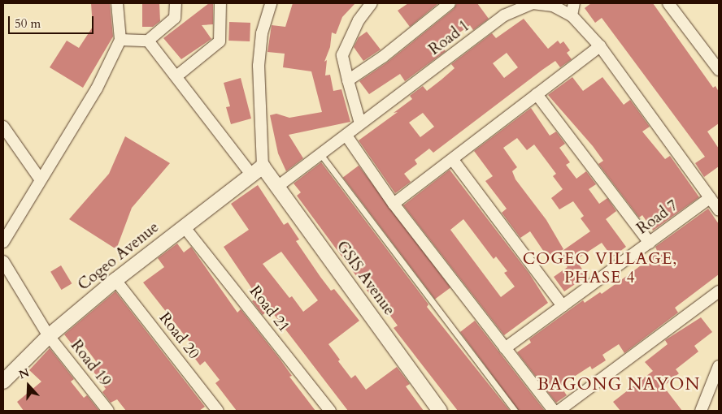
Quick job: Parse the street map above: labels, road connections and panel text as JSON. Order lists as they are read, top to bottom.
{
  "streets": {
    "street": [
      "Road 1",
      "Road 7",
      "Cogeo Avenue",
      "GSIS Avenue",
      "Road 21",
      "Road 20",
      "Road 19"
    ]
  },
  "crossings": [
    ["Road 1", "Road 7"],
    ["Road 1", "GSIS Avenue"],
    ["Cogeo Avenue", "GSIS Avenue"],
    ["Cogeo Avenue", "Road 21"],
    ["Cogeo Avenue", "Road 20"],
    ["Cogeo Avenue", "Road 19"]
  ],
  "districts": ["COGEO VILLAGE, PHASE 4", "BAGONG NAYON"],
  "scale_bar": "50 m",
  "north": "top"
}
